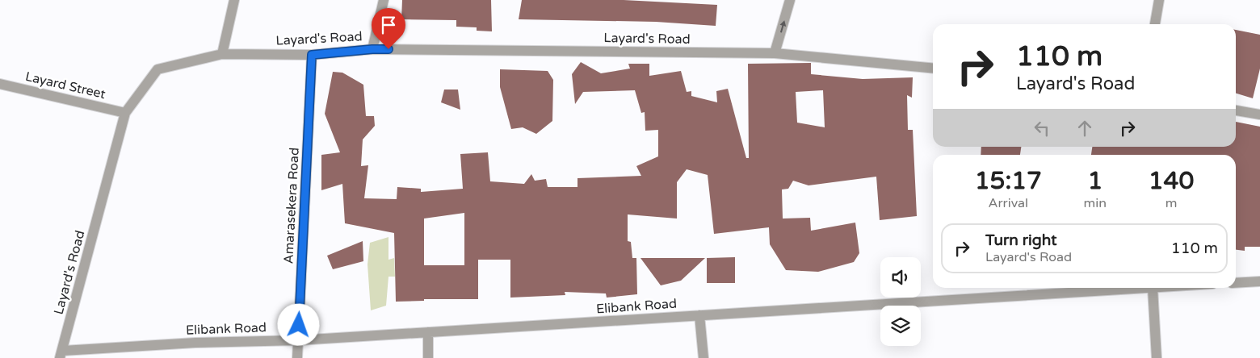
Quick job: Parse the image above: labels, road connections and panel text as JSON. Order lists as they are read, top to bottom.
{
  "streets": {
    "street": [
      "Layard's Road",
      "Layard Street",
      "Amarasekera Road",
      "Elibank Road"
    ]
  },
  "crossings": [
    ["Layard's Road", "Layard Street"],
    ["Layard's Road", "Amarasekera Road"],
    ["Layard's Road", "Elibank Road"],
    ["Amarasekera Road", "Elibank Road"]
  ],
  "page": {
    "turn": ["110 m", "Layard's Road"],
    "eta": [
      "15:17",
      "Arrival",
      "1",
      "min",
      "140",
      "m"
    ],
    "list": [
      {
        "name": "Turn right",
        "note": "Layard's Road",
        "value": "110 m"
      }
    ]
  }
}
